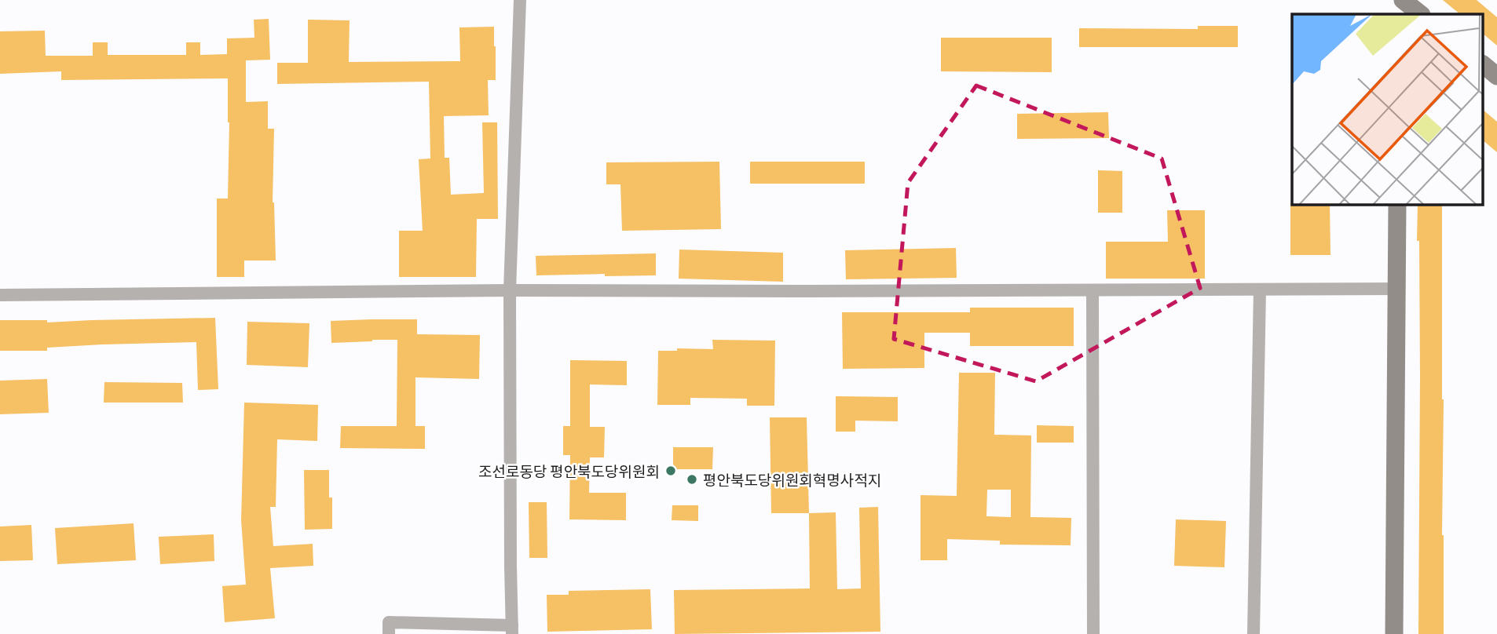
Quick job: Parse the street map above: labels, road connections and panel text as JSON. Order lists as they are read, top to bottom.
{
  "places": ["조선로동당 평안북도당위원회", "평안북도당위원회혁명사적지"]
}
